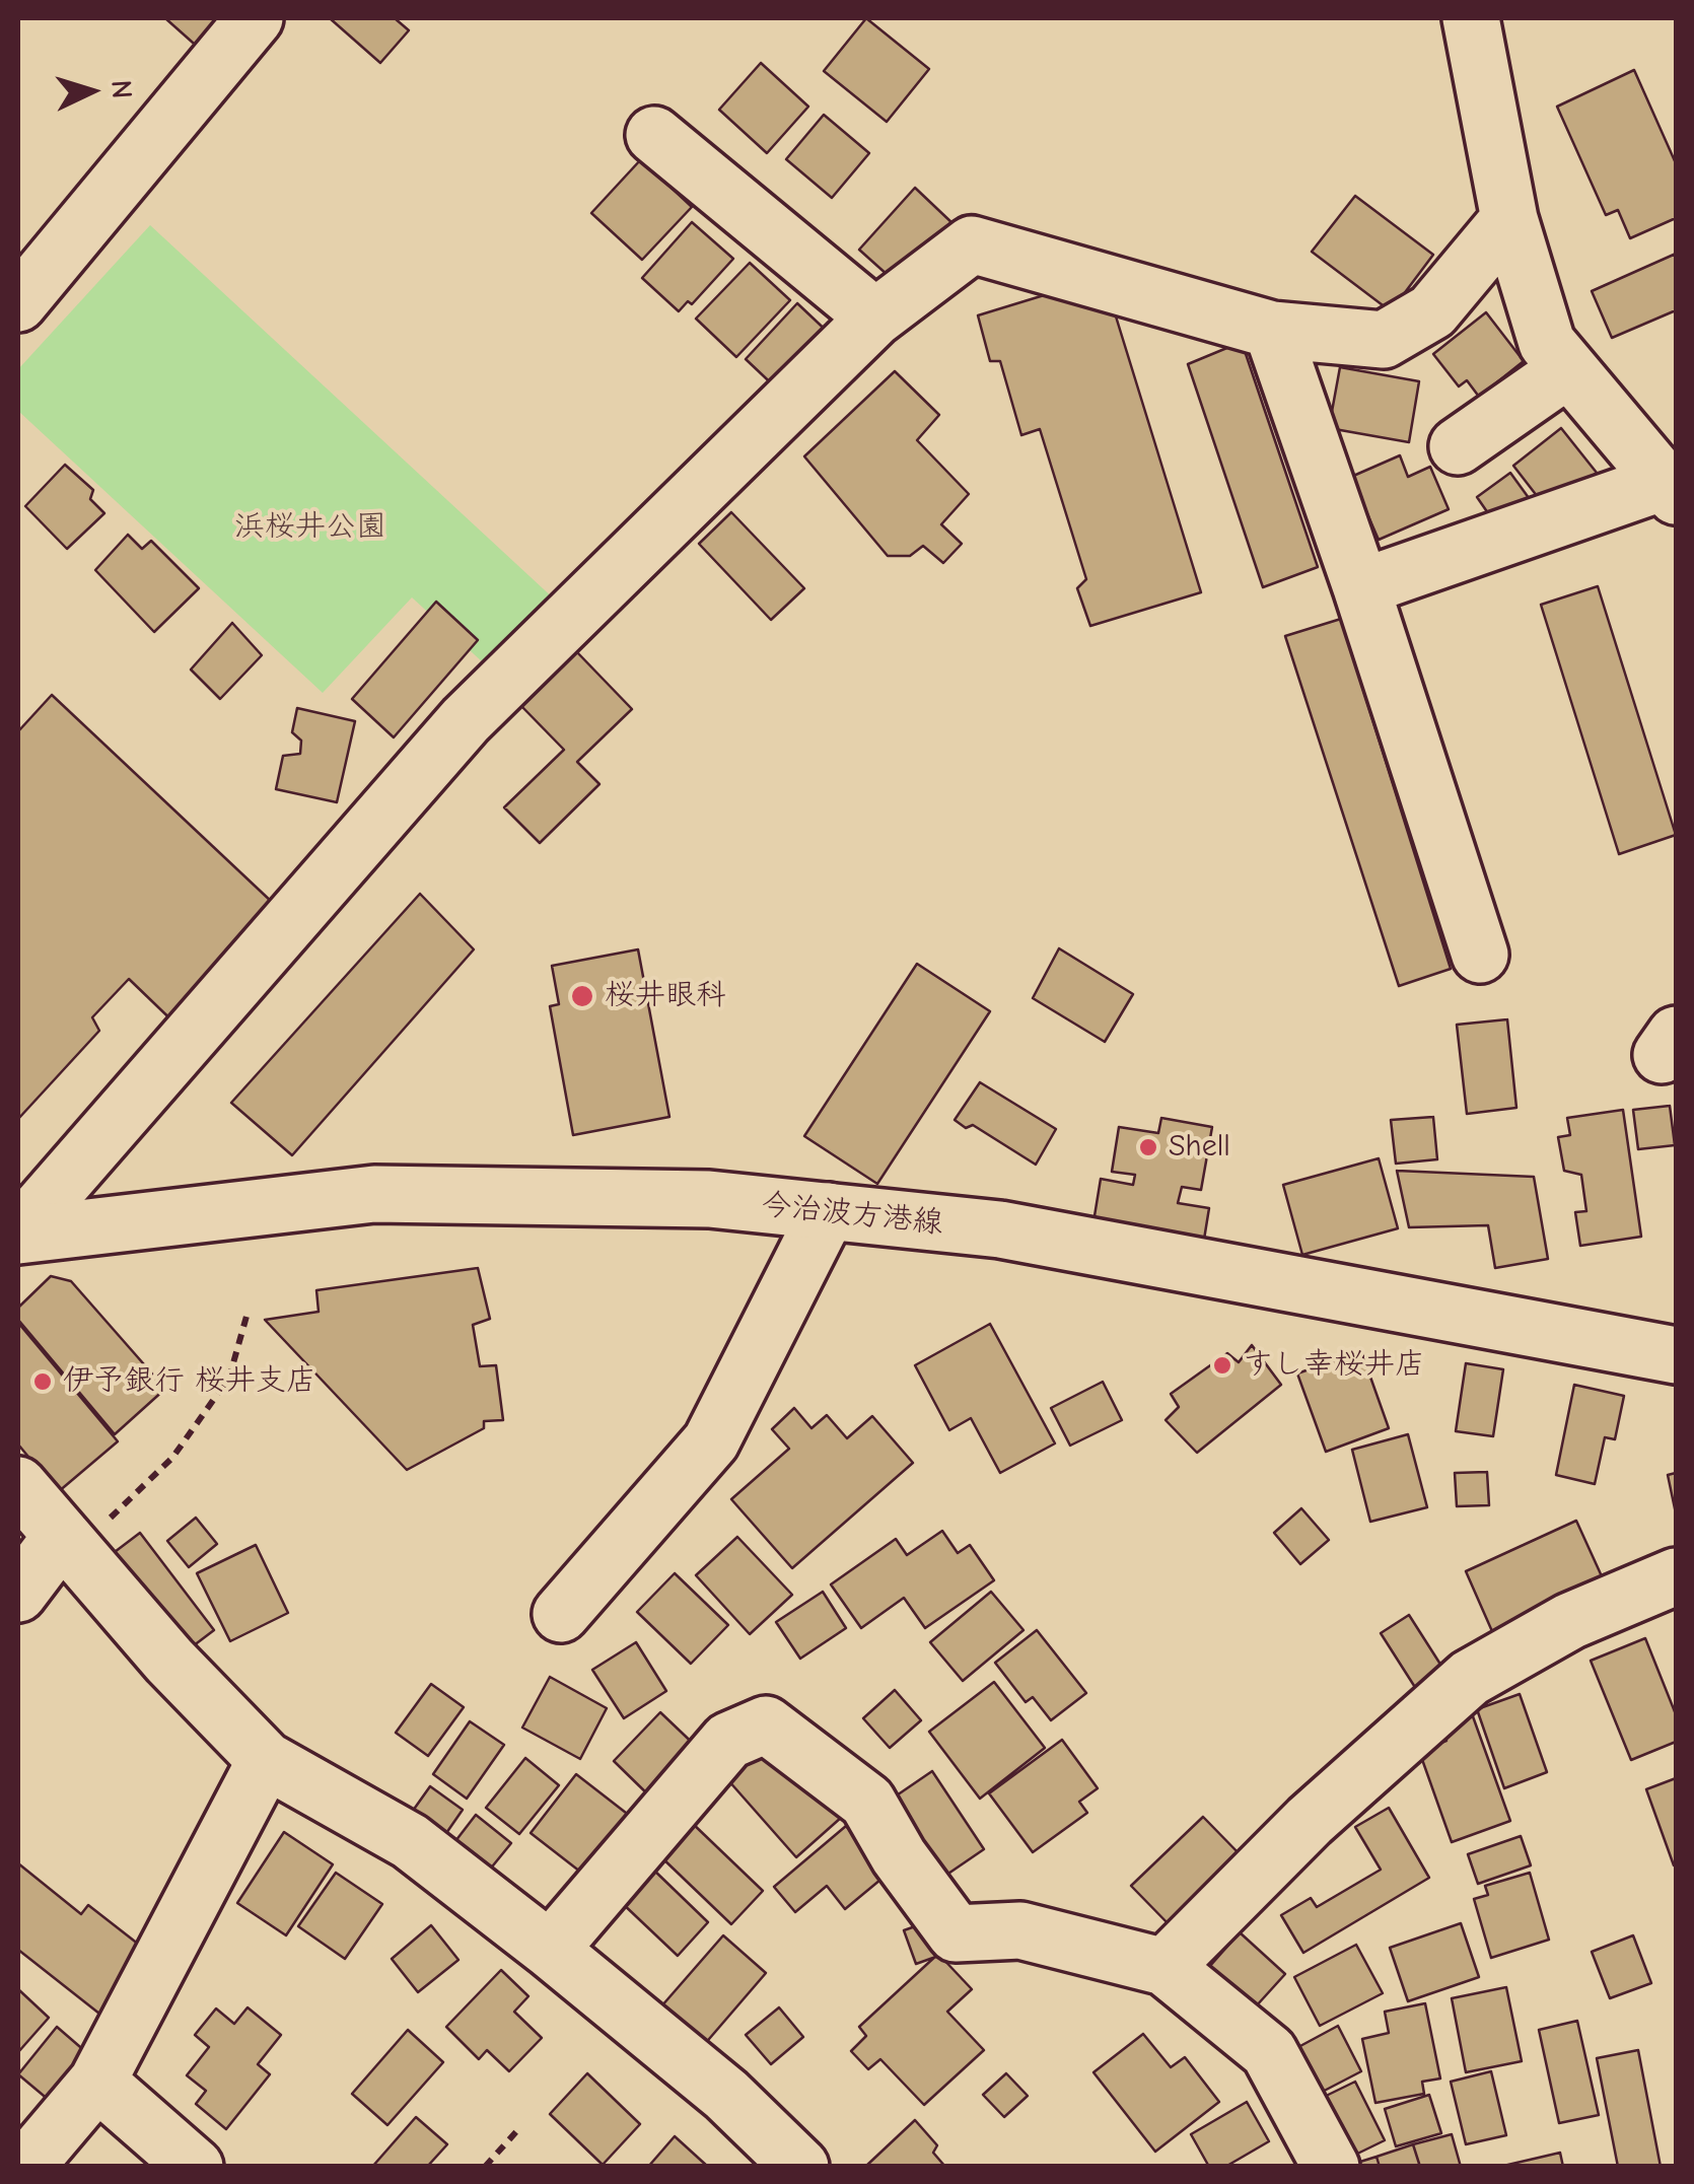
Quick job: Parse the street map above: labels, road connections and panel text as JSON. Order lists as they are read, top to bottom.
{
  "streets": {
    "street": ["今治波方港線"]
  },
  "parks": ["浜桜井公園"],
  "places": [
    "桜井眼科",
    "Shell",
    "すし幸桜井店",
    "伊予銀行 桜井支店"
  ],
  "north": "right"
}
